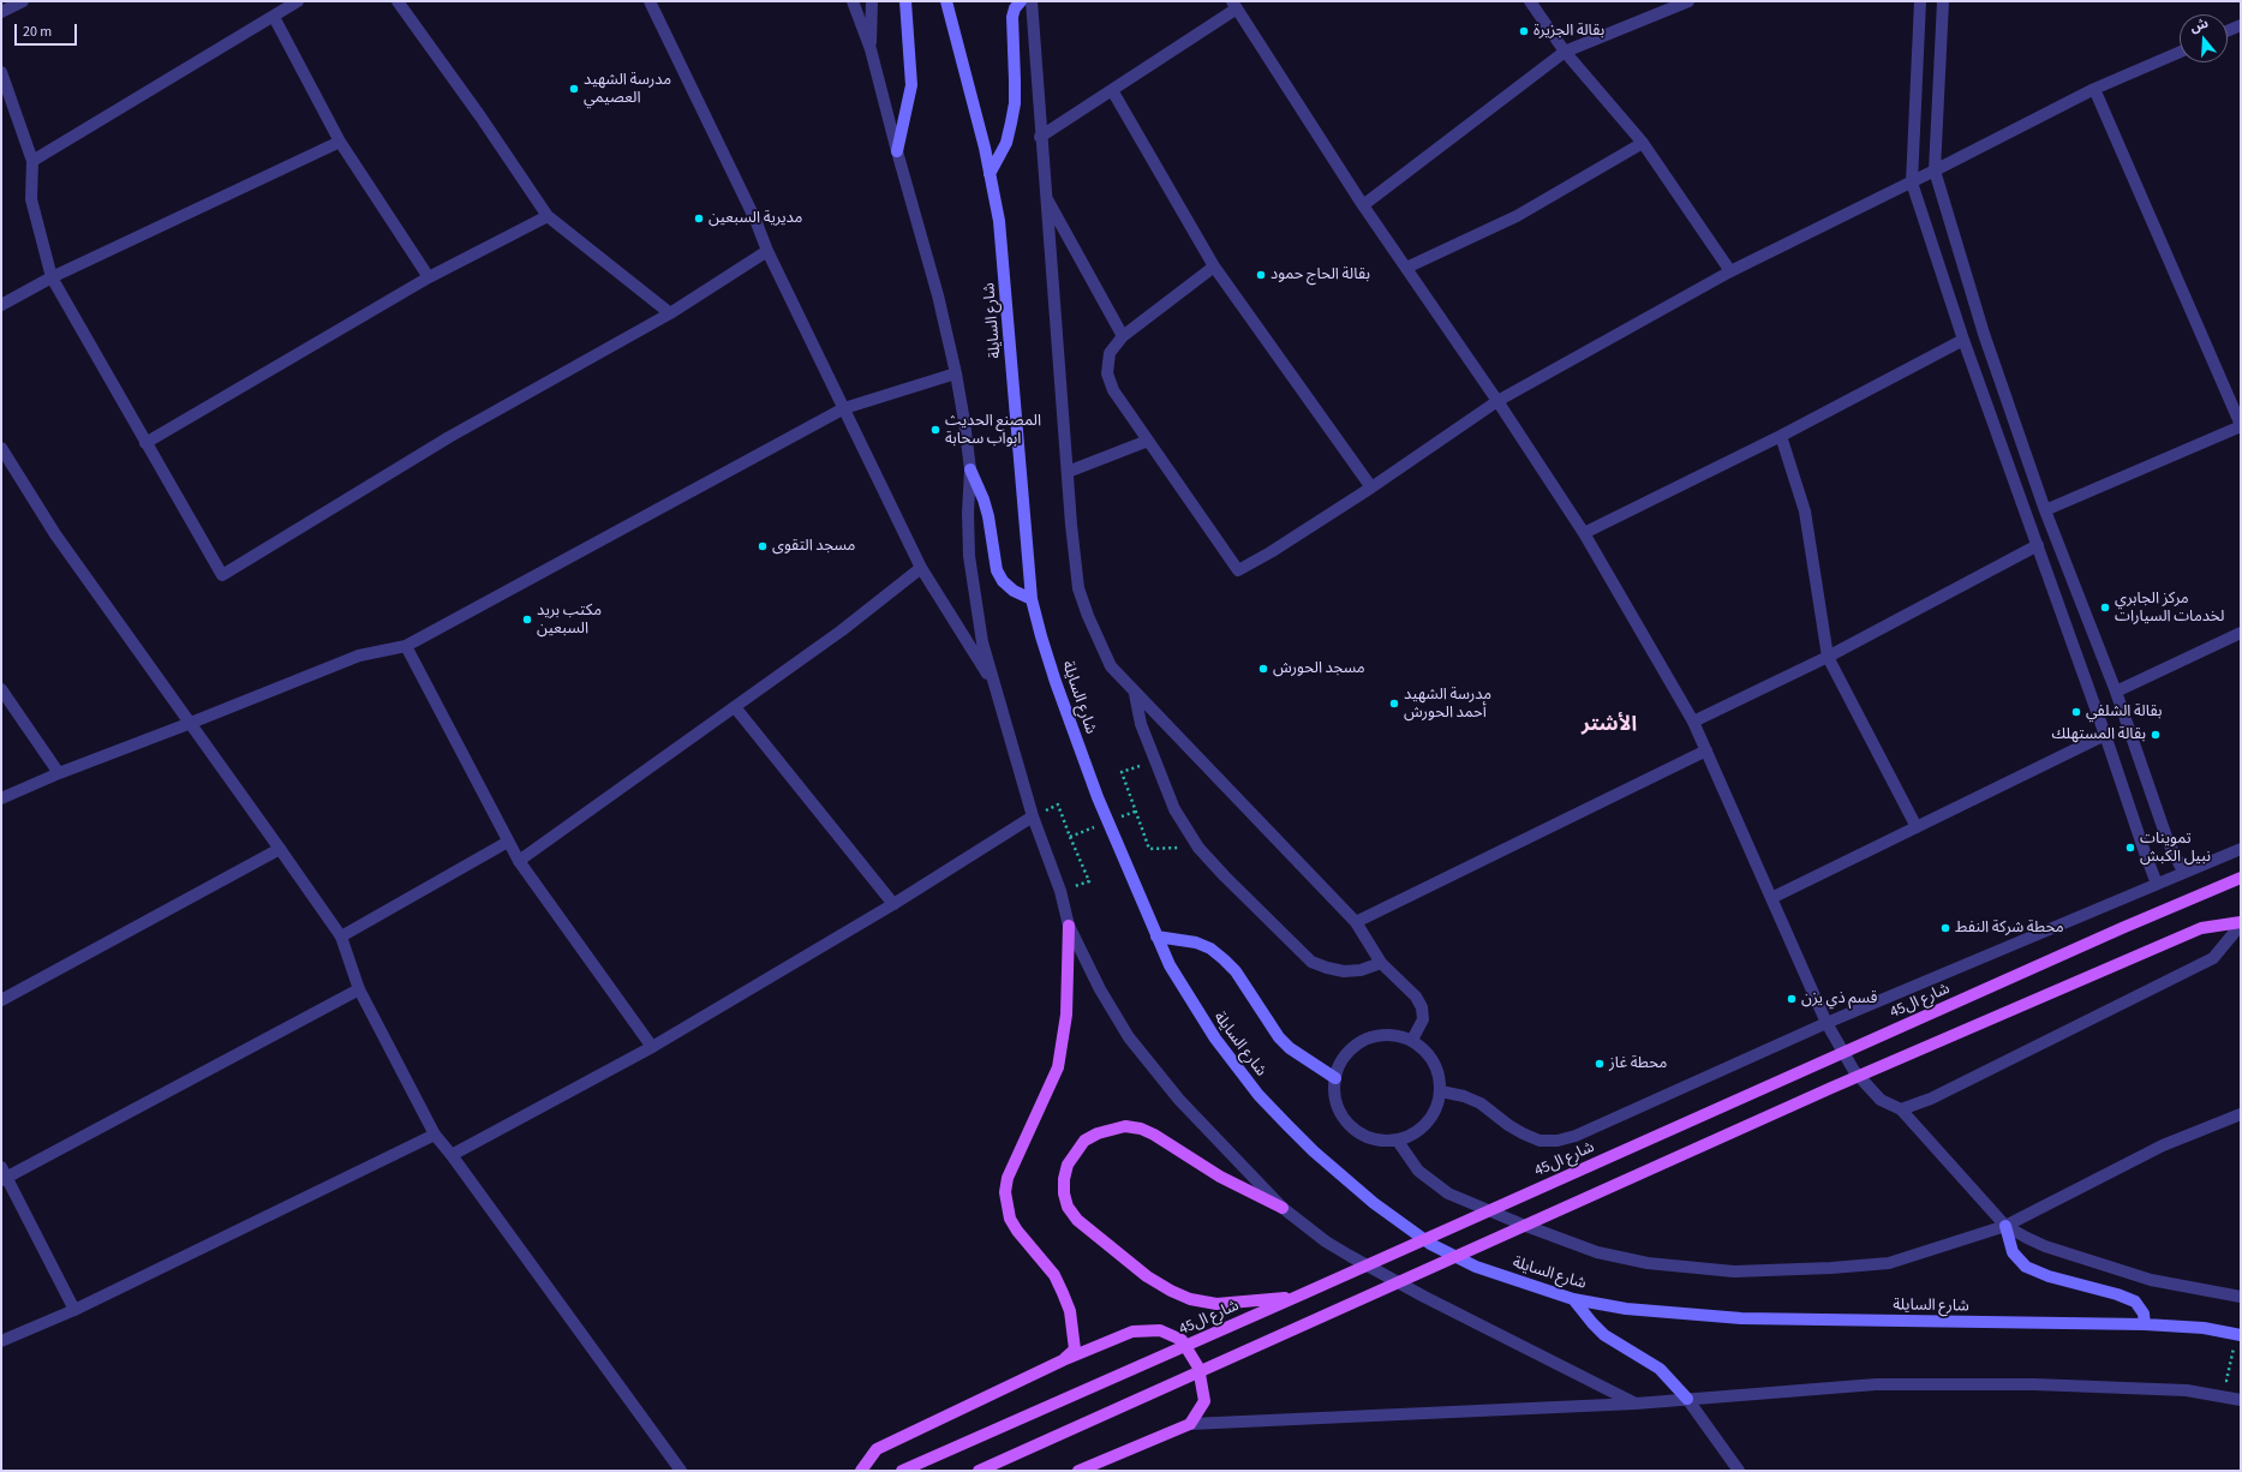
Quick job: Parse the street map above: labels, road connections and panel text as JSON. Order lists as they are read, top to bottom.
{
  "streets": {
    "main road": ["شارع السايلة", "شارع ال45"]
  },
  "districts": ["الأشتر"],
  "places": [
    "بقالة الجزيرة",
    "مدرسة الشهيد العصيمي",
    "مديرية السبعين",
    "بقالة الحاج حمود",
    "المصنع الحديث ابواب سحابة",
    "مسجد التقوى",
    "مركز الجابري لخدمات السيارات",
    "مكتب بريد السبعين",
    "مسجد الحورش",
    "مدرسة الشهيد أحمد الحورش",
    "بقالة الشلفي",
    "بقالة المستهلك",
    "تموينات نبيل الكبش",
    "محطة شركة النفط",
    "قسم ذي يزن",
    "محطة غاز"
  ],
  "scale_bar": "20 m",
  "north": "top"
}
